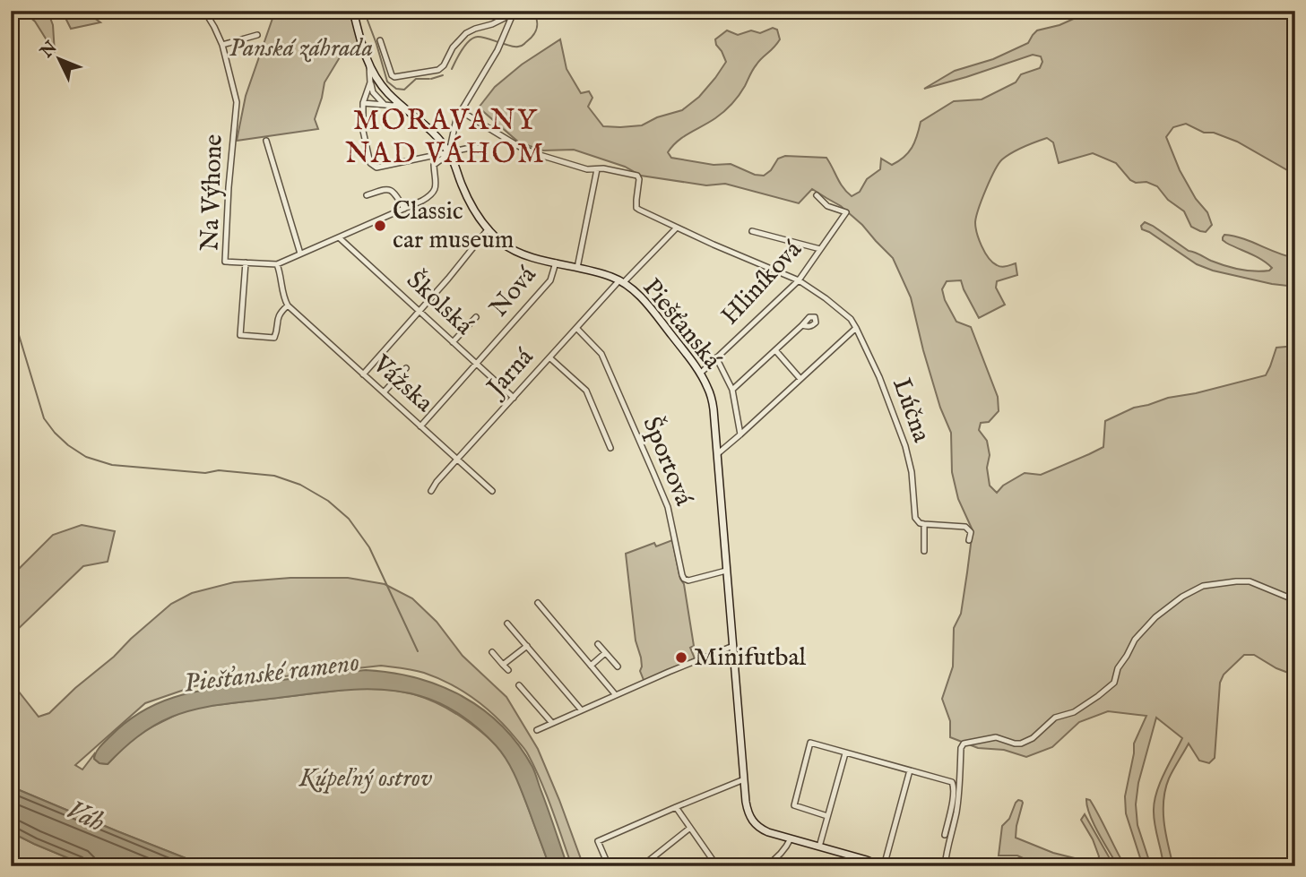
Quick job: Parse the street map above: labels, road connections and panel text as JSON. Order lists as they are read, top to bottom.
{
  "streets": {
    "main road": ["Piešťanská"],
    "street": [
      "Na Výhone",
      "Hliníková",
      "Nová",
      "Školská",
      "Jarná",
      "Vážska",
      "Lúčna",
      "Športová"
    ]
  },
  "crossings": [
    ["Na Výhone", "Školská"],
    ["Na Výhone", "Piešťanská"],
    ["Hliníková", "Piešťanská"],
    ["Hliníková", "Lúčna"],
    ["Nová", "Školská"],
    ["Nová", "Piešťanská"],
    ["Nová", "Vážska"],
    ["Školská", "Jarná"],
    ["Piešťanská", "Jarná"],
    ["Piešťanská", "Športová"],
    ["Jarná", "Vážska"],
    ["Jarná", "Lúčna"],
    ["Jarná", "Športová"]
  ],
  "districts": ["MORAVANY NAD VÁHOM"],
  "water": ["Piešťanské rameno", "Váh"],
  "parks": ["Panská záhrada", "Kúpeľný ostrov"],
  "places": ["Classic car museum", "Minifutbal"],
  "north": "top left"
}
